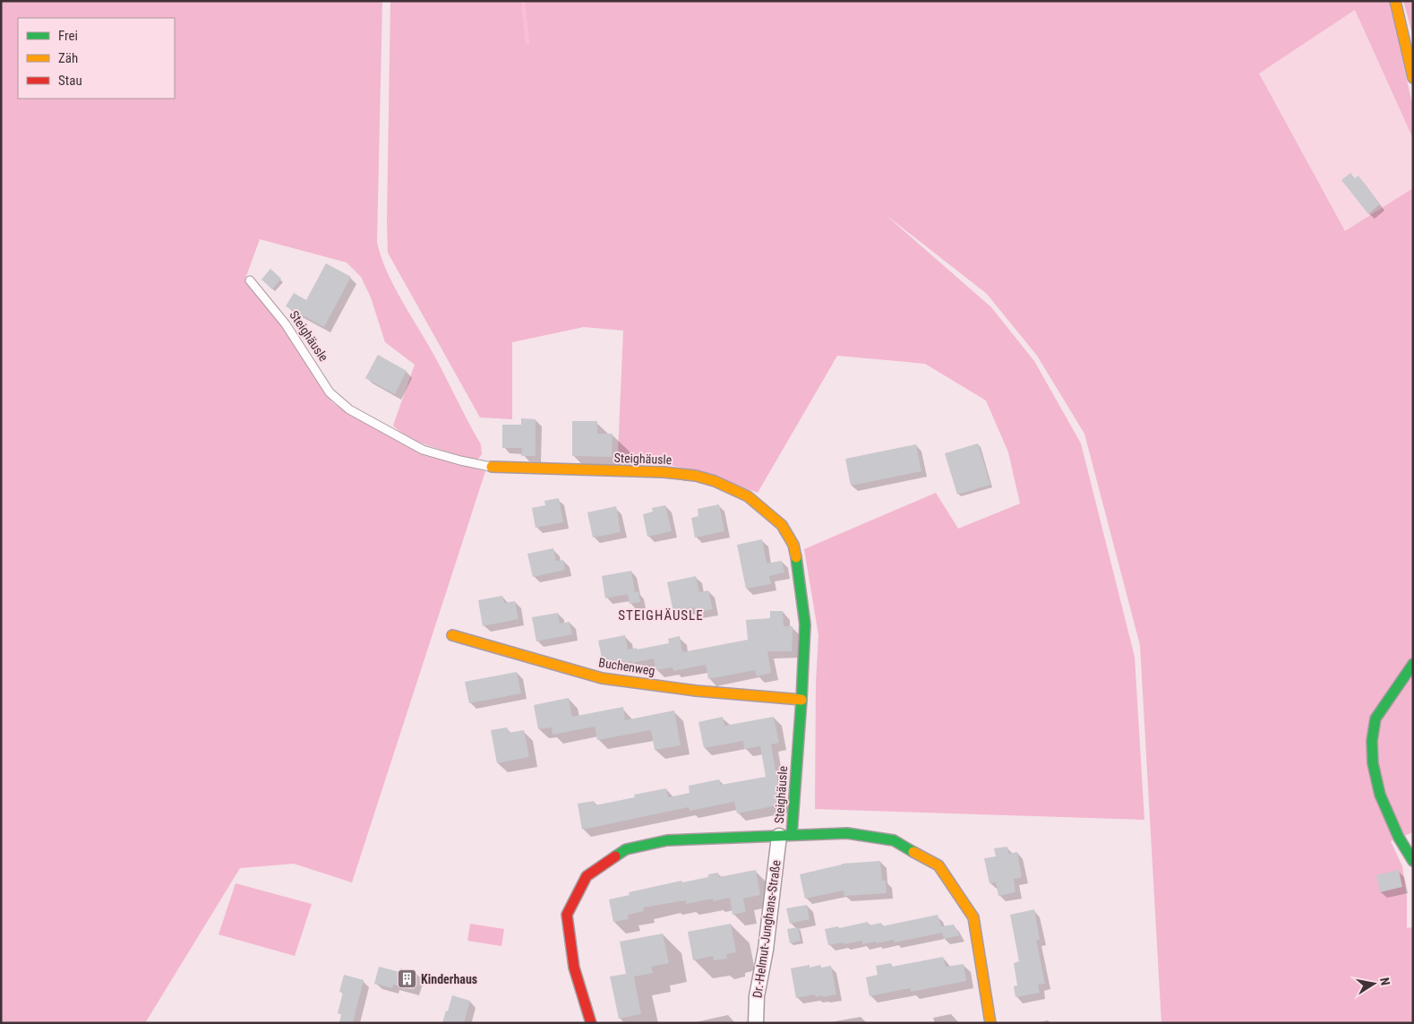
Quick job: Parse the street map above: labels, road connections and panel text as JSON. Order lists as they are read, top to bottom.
{
  "streets": {
    "street": ["Steighäusle", "Buchenweg", "Dr.-Helmut-Junghans-Straße"]
  },
  "crossings": [
    ["Steighäusle", "Buchenweg"],
    ["Steighäusle", "Dr.-Helmut-Junghans-Straße"]
  ],
  "districts": ["STEIGHÄUSLE"],
  "places": {
    "building": ["Kinderhaus"]
  },
  "legend": ["Frei", "Zäh", "Stau"],
  "north": "right"
}
